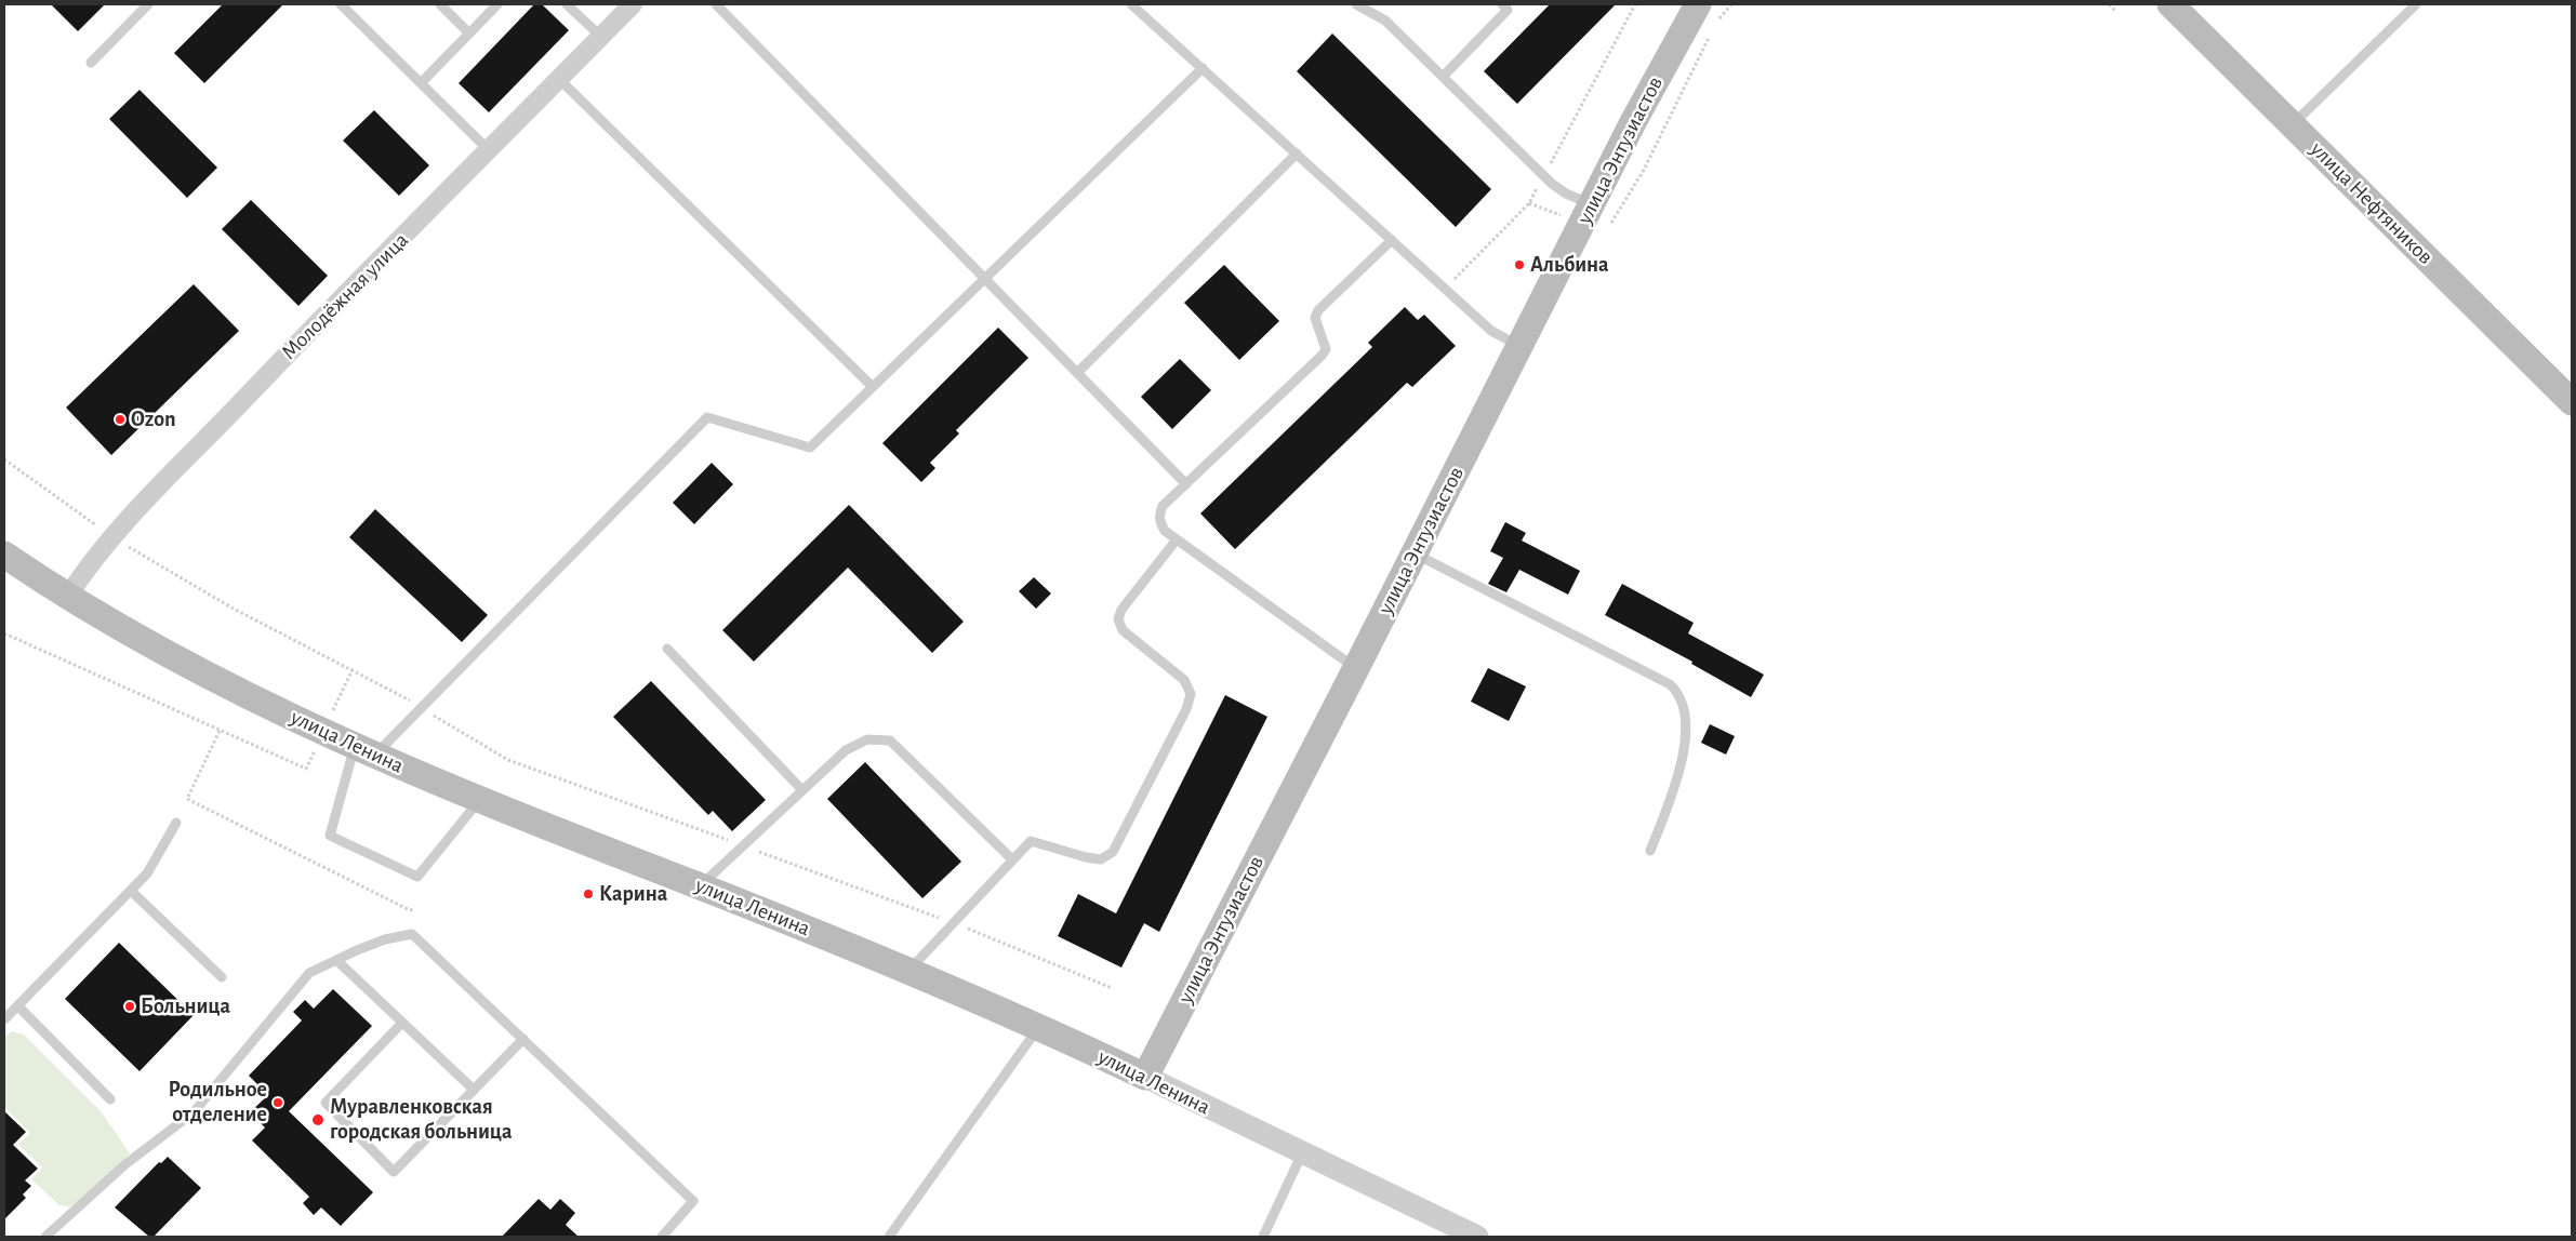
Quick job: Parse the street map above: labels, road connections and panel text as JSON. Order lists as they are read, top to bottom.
{
  "streets": {
    "main road": ["улица Энтузиастов", "улица Нефтяников", "улица Ленина"],
    "street": ["Молодёжная улица"]
  },
  "crossings": [
    ["улица Энтузиастов", "улица Ленина"],
    ["Молодёжная улица", "улица Ленина"]
  ],
  "places": [
    "Альбина",
    "Ozon",
    "Карина",
    "Больница",
    "Родильное отделение",
    "Муравленковская городская больница"
  ]
}
